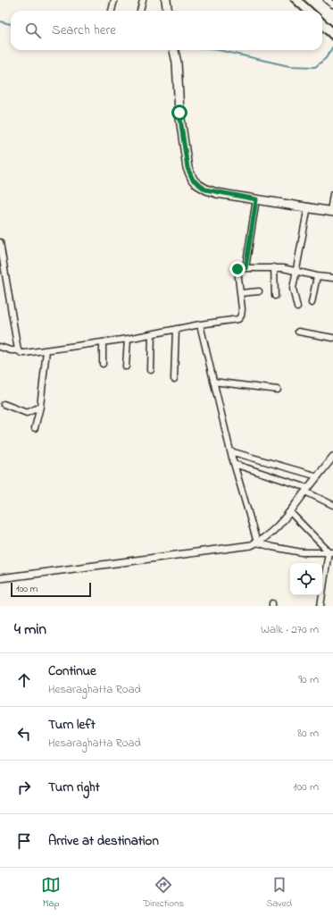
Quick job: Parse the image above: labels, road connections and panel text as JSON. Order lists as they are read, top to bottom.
{
  "scale_bar": "100 m",
  "page": {
    "search": "Search here",
    "scale": "100 m",
    "heading": ["4 min", "Walk · 270 m"],
    "list": [
      ["Continue", "Hesaraghatta Road", "90 m"],
      ["Turn left", "Hesaraghatta Road", "80 m"],
      ["Turn right", "100 m"],
      "Arrive at destination"
    ],
    "nav": ["Map", "Directions", "Saved"]
  }
}
